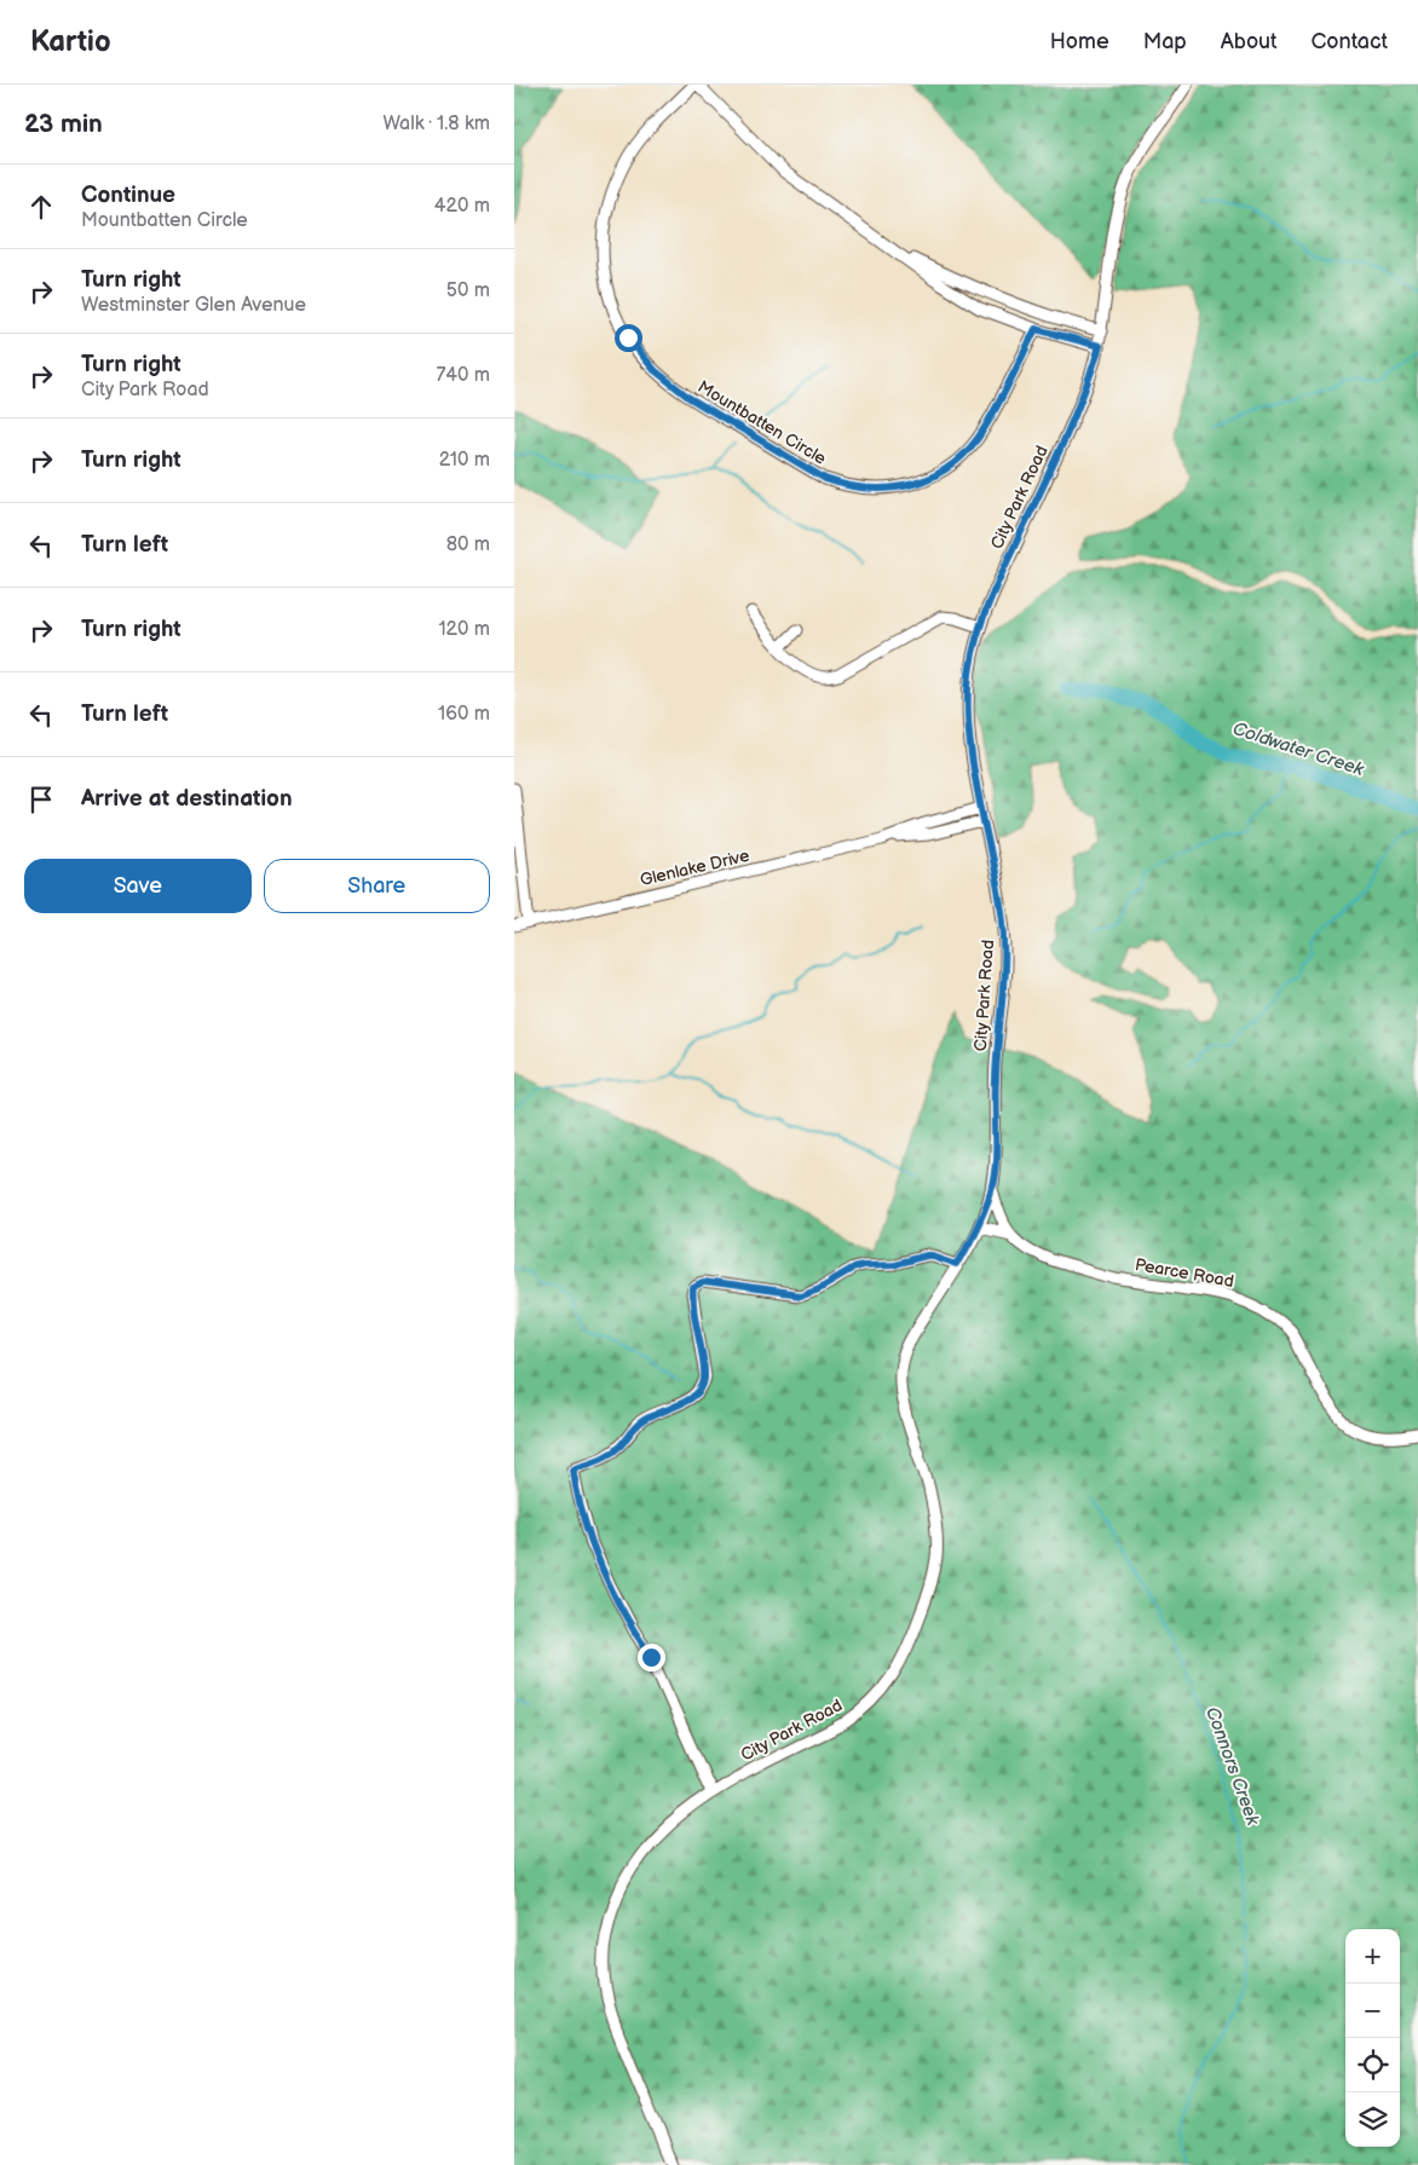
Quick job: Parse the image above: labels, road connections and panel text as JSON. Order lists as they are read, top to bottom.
{
  "streets": {
    "street": [
      "Mountbatten Circle",
      "City Park Road",
      "Glenlake Drive",
      "Pearce Road"
    ]
  },
  "crossings": [
    ["City Park Road", "Glenlake Drive"],
    ["City Park Road", "Pearce Road"]
  ],
  "water": ["Coldwater Creek", "Connors Creek"],
  "page": {
    "header": "Kartio",
    "nav": [
      "Home",
      "Map",
      "About",
      "Contact"
    ],
    "heading": ["23 min", "Walk · 1.8 km"],
    "list": [
      ["Continue", "Mountbatten Circle", "420 m"],
      ["Turn right", "Westminster Glen Avenue", "50 m"],
      ["Turn right", "City Park Road", "740 m"],
      ["Turn right", "210 m"],
      ["Turn left", "80 m"],
      ["Turn right", "120 m"],
      ["Turn left", "160 m"],
      "Arrive at destination"
    ],
    "buttons": ["Save", "Share"],
    "map_buttons": ["+", "−"]
  }
}
